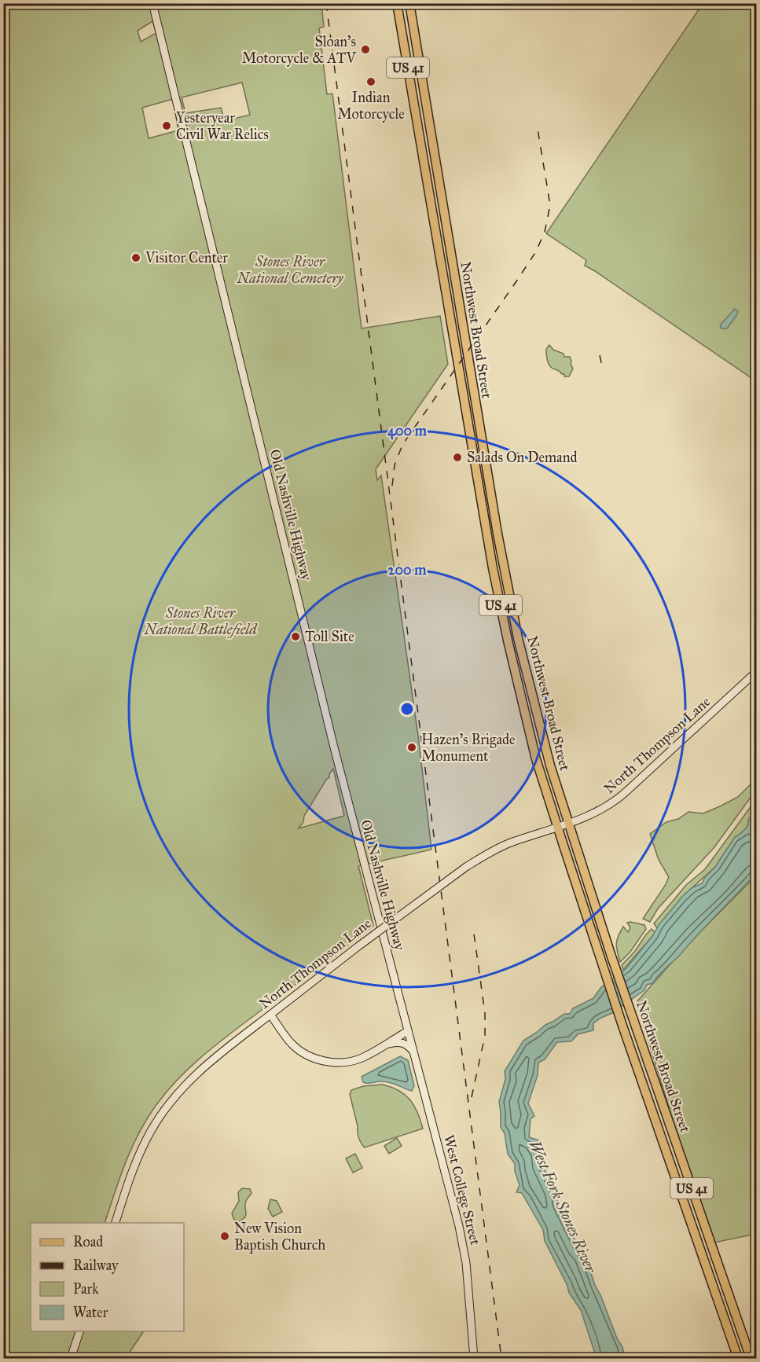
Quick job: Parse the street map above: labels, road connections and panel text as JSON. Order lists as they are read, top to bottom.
{
  "streets": {
    "main road": [
      "US 41",
      "Northwest Broad Street",
      "Old Nashville Highway",
      "North Thompson Lane",
      "West College Street"
    ]
  },
  "crossings": [
    ["Northwest Broad Street", "North Thompson Lane"],
    ["Old Nashville Highway", "West College Street"]
  ],
  "water": ["West Fork Stones River"],
  "parks": ["Stones River National Cemetery", "Stones River National Battlefield"],
  "places": [
    "Sloan's Motorcycle & ATV",
    "Indian Motorcycle",
    "Yesteryear Civil War Relics",
    "Visitor Center",
    "Salads On Demand",
    "Toll Site",
    "Hazen's Brigade Monument",
    "New Vision Baptish Church"
  ],
  "legend": [
    "Road",
    "Railway",
    "Park",
    "Water"
  ],
  "rings": ["400 m", "200 m"]
}
